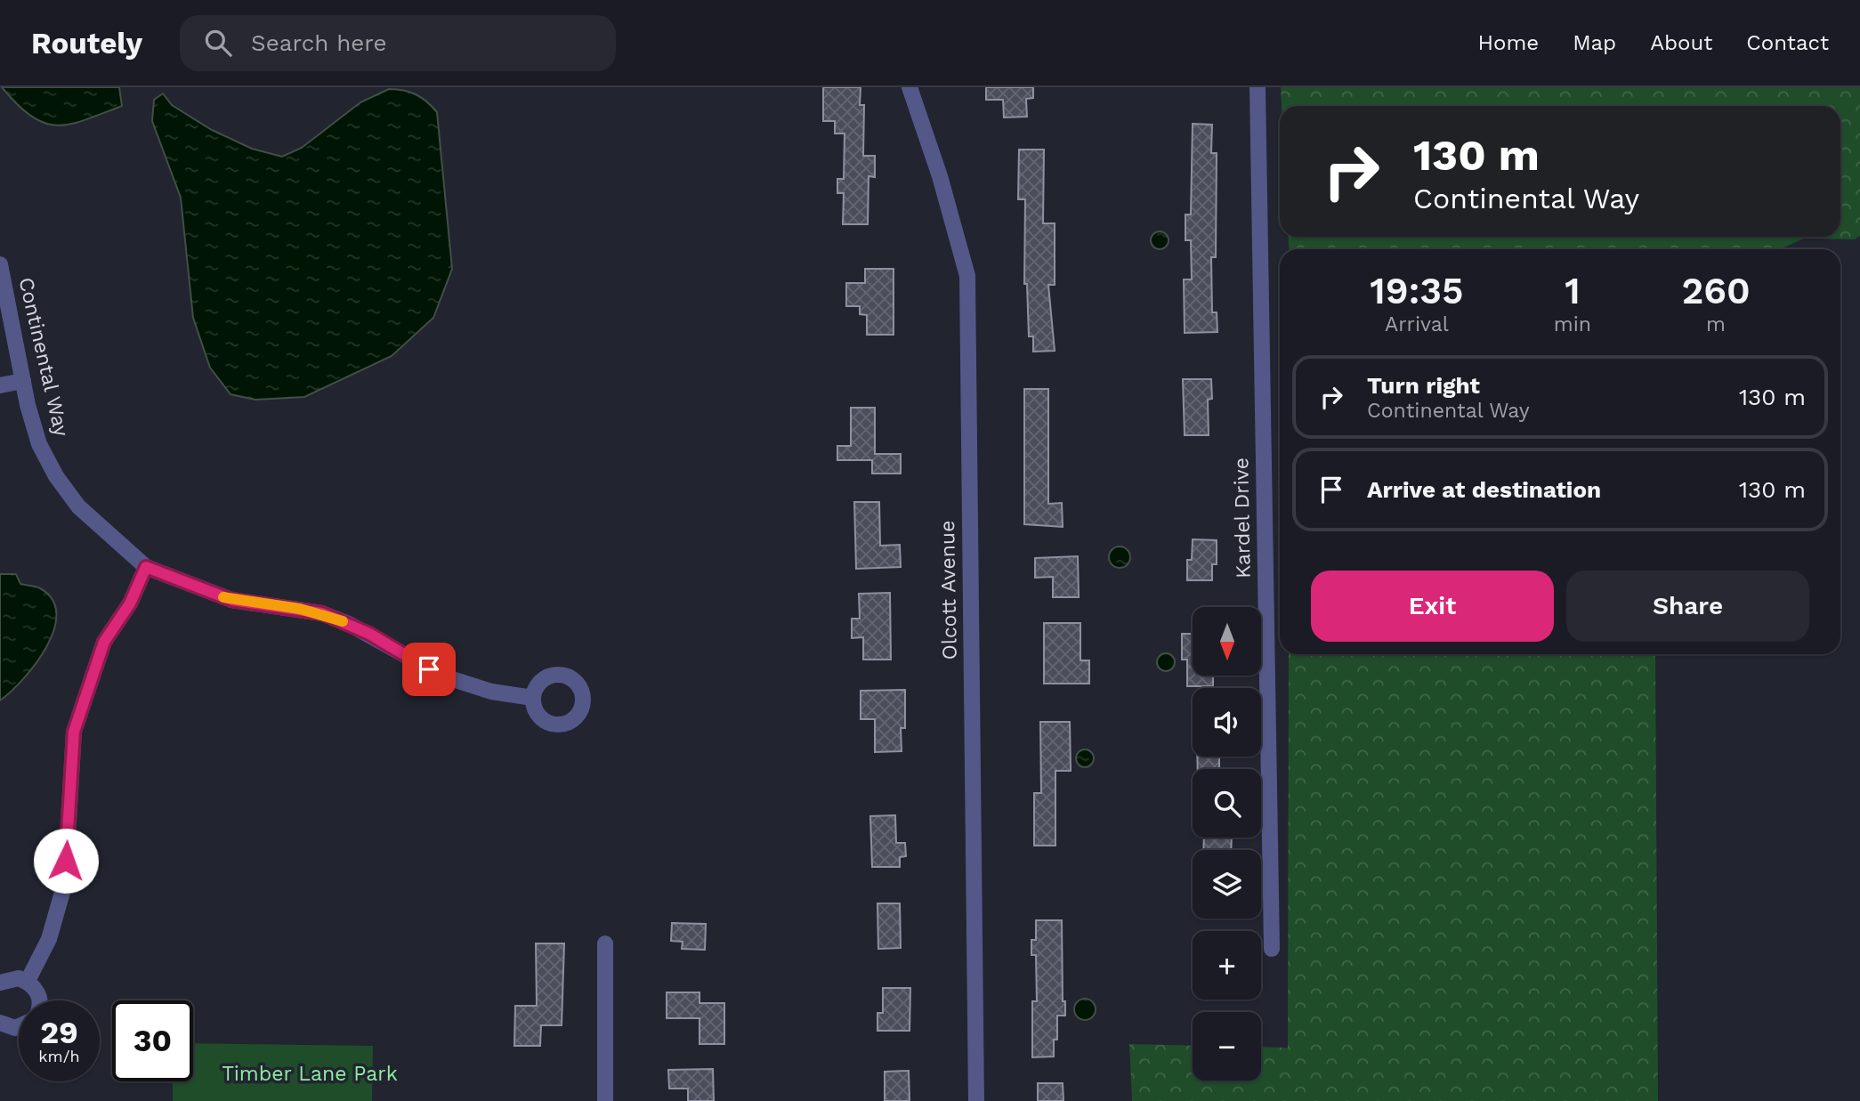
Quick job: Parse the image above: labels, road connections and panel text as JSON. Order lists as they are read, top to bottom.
{
  "streets": {
    "street": ["Continental Way", "Kardel Drive", "Olcott Avenue"]
  },
  "parks": ["Timber Lane Park"],
  "north": "bottom",
  "page": {
    "header": "Routely",
    "search": "Search here",
    "nav": [
      "Home",
      "Map",
      "About",
      "Contact"
    ],
    "turn": ["130 m", "Continental Way"],
    "eta": [
      "19:35",
      "Arrival",
      "1",
      "min",
      "260",
      "m"
    ],
    "list": [
      {
        "name": "Turn right",
        "note": "Continental Way",
        "value": "130 m"
      },
      {
        "name": "Arrive at destination",
        "value": "130 m"
      }
    ],
    "buttons": ["Exit", "Share"],
    "map_buttons": ["+", "−"],
    "speed": "29 km/h",
    "limit": "30"
  }
}
